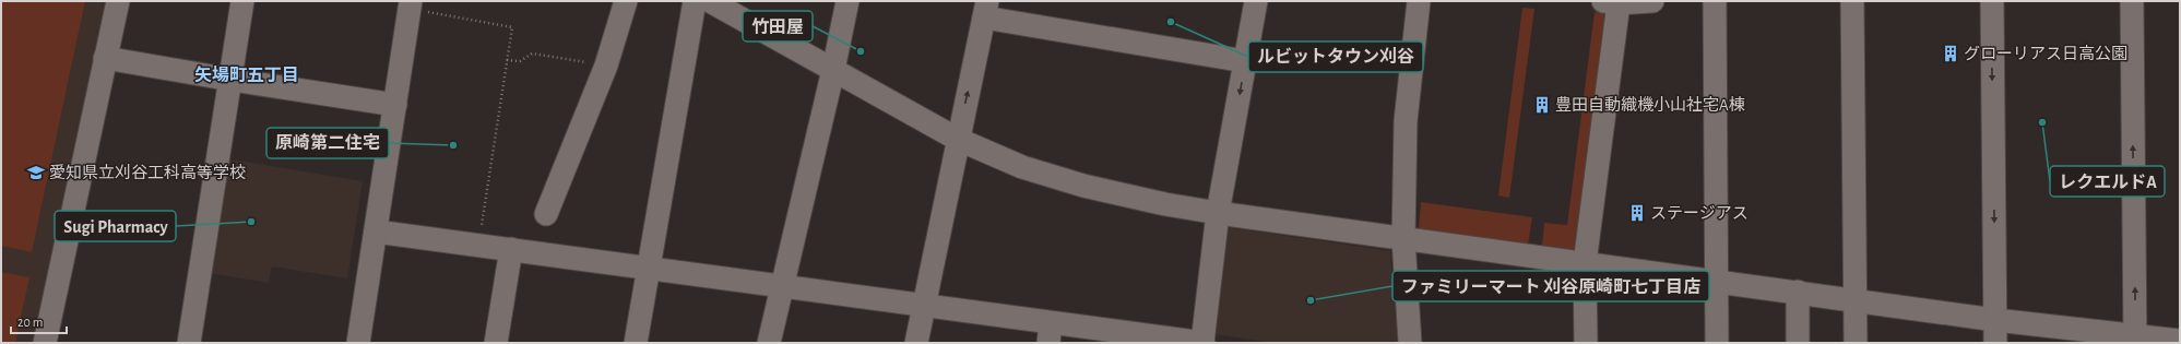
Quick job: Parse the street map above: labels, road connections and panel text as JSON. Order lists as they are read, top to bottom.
{
  "districts": ["矢場町五丁目"],
  "places": {
    "other": [
      "ルビットタウン刈谷",
      "竹田屋",
      "レクエルドA",
      "原崎第二住宅",
      "Sugi Pharmacy",
      "ファミリーマート 刈谷原崎町七丁目店"
    ],
    "building": ["グローリアス日高公園", "豊田自動織機小山社宅A棟", "ステージアス"],
    "school or university": ["愛知県立刈谷工科高等学校"]
  },
  "scale_bar": "20 m"
}
